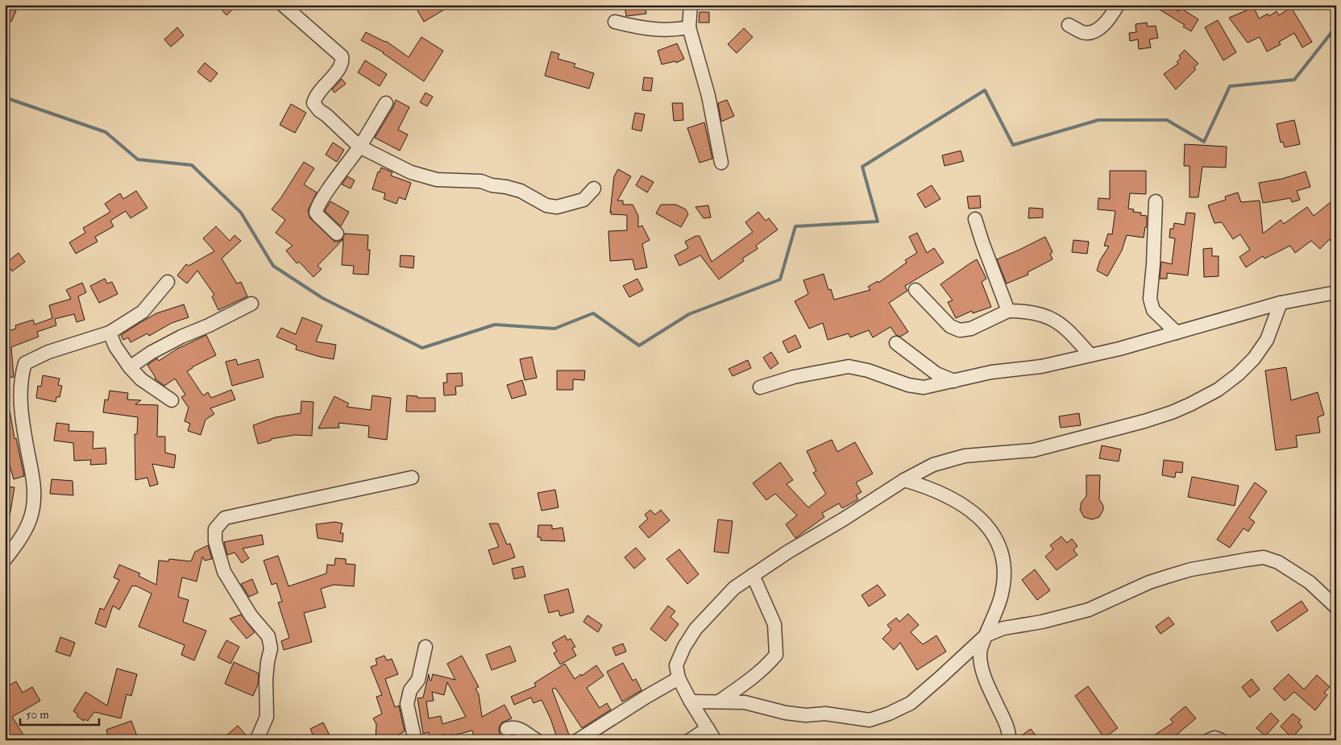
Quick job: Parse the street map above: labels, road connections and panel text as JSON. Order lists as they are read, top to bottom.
{
  "scale_bar": "50 m"
}
